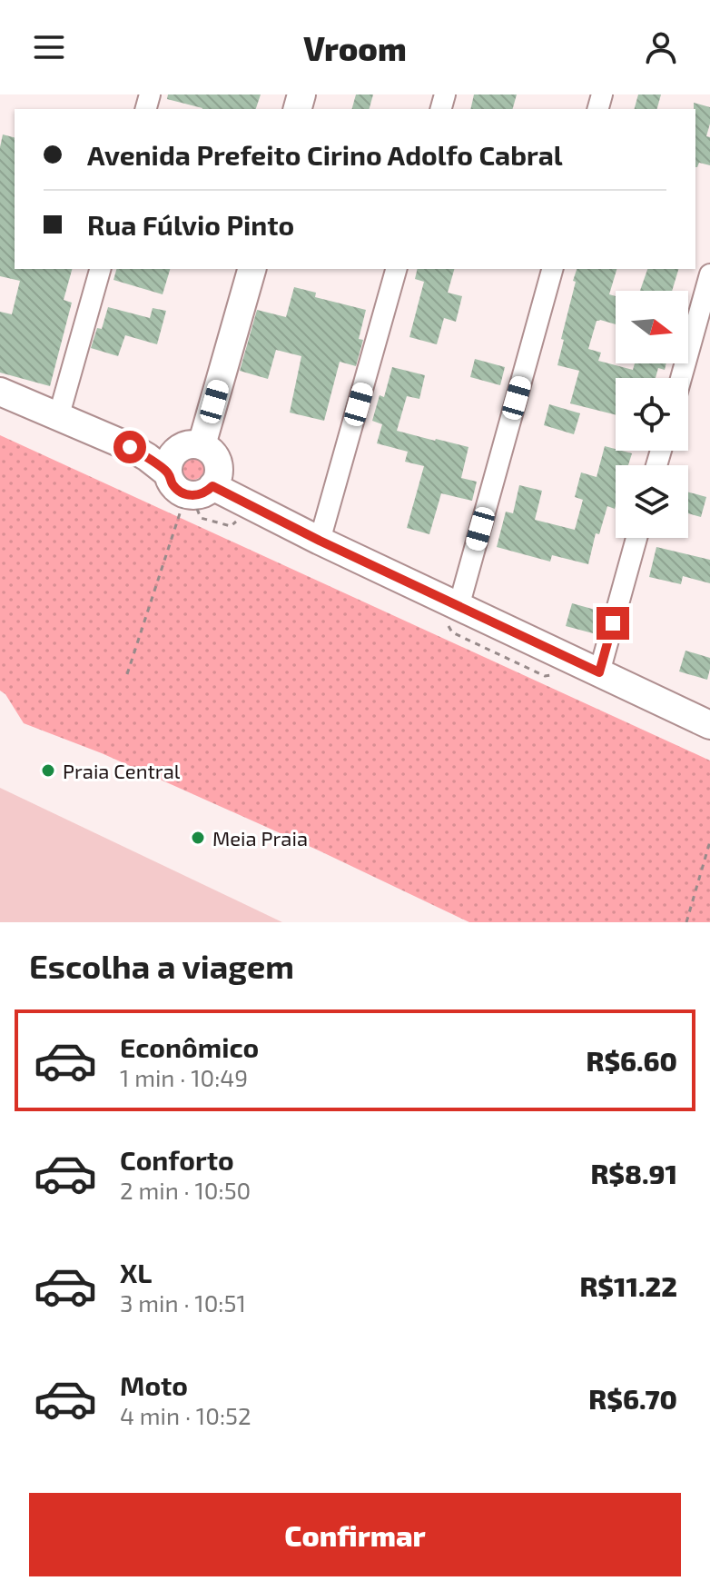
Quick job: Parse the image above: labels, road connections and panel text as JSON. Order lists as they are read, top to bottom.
{
  "places": ["Praia Central", "Meia Praia"],
  "north": "right",
  "page": {
    "header": "Vroom",
    "banner": ["Avenida Prefeito Cirino Adolfo Cabral", "Rua Fúlvio Pinto"],
    "heading": "Escolha a viagem",
    "list": [
      {
        "name": "Econômico",
        "note": "1 min · 10:49",
        "value": "R$6.60"
      },
      {
        "name": "Conforto",
        "note": "2 min · 10:50",
        "value": "R$8.91"
      },
      {
        "name": "XL",
        "note": "3 min · 10:51",
        "value": "R$11.22"
      },
      {
        "name": "Moto",
        "note": "4 min · 10:52",
        "value": "R$6.70"
      }
    ],
    "buttons": "Confirmar"
  }
}
